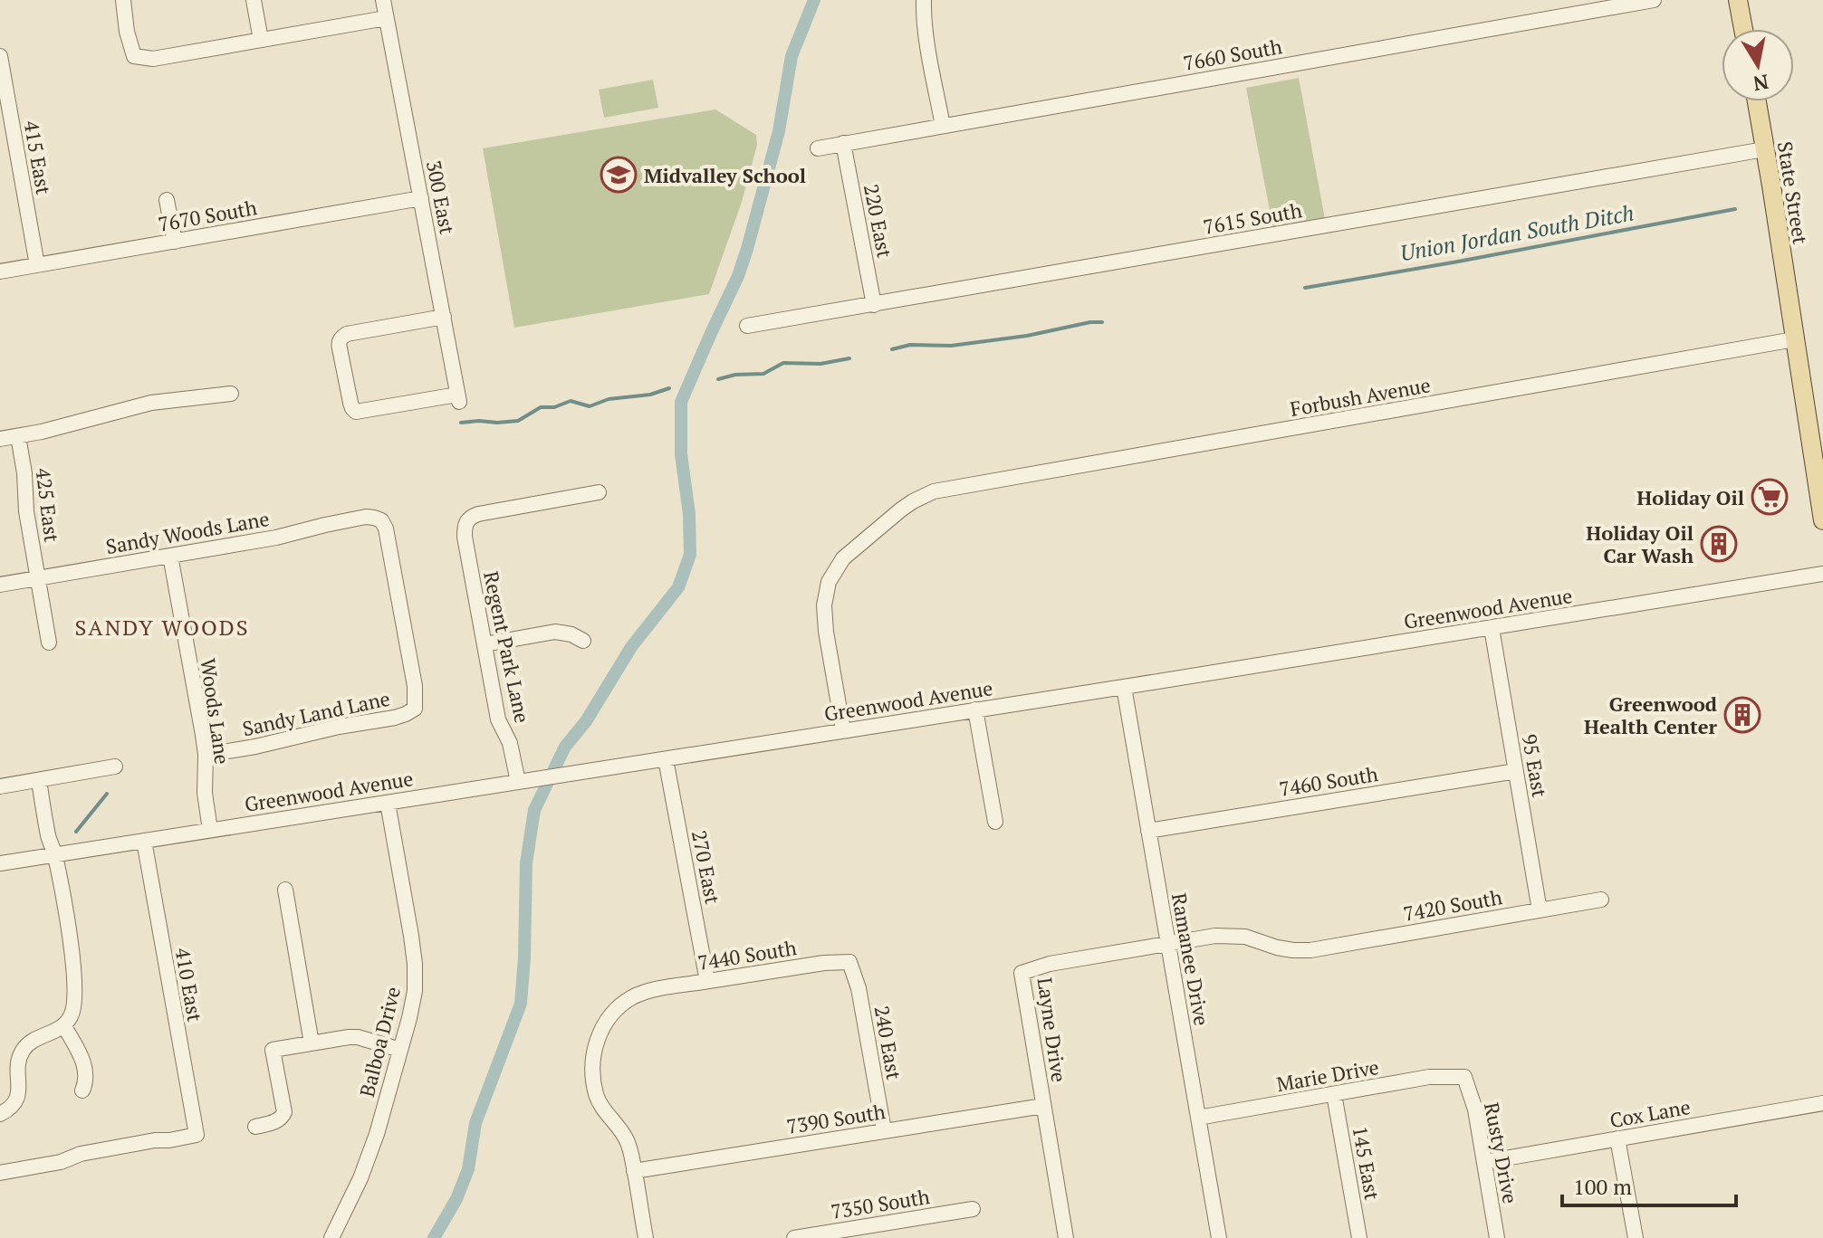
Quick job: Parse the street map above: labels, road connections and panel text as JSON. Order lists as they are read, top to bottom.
{
  "streets": {
    "main road": ["State Street"],
    "street": [
      "7660 South",
      "415 East",
      "300 East",
      "7670 South",
      "7615 South",
      "220 East",
      "Forbush Avenue",
      "425 East",
      "Sandy Woods Lane",
      "Greenwood Avenue",
      "Regent Park Lane",
      "Woods Lane",
      "Sandy Land Lane",
      "95 East",
      "7460 South",
      "270 East",
      "7420 South",
      "7440 South",
      "Ramanee Drive",
      "410 East",
      "Layne Drive",
      "Balboa Drive",
      "240 East",
      "Marie Drive",
      "Cox Lane",
      "7390 South",
      "Rusty Drive",
      "145 East",
      "7350 South"
    ]
  },
  "crossings": [
    ["7660 South", "220 East"],
    ["415 East", "7670 South"],
    ["State Street", "7615 South"],
    ["State Street", "Forbush Avenue"],
    ["300 East", "7670 South"],
    ["7615 South", "220 East"],
    ["Forbush Avenue", "Greenwood Avenue"],
    ["425 East", "Sandy Woods Lane"],
    ["Sandy Woods Lane", "Woods Lane"],
    ["Sandy Woods Lane", "Sandy Land Lane"],
    ["Greenwood Avenue", "Regent Park Lane"],
    ["Greenwood Avenue", "Woods Lane"],
    ["Greenwood Avenue", "95 East"],
    ["Greenwood Avenue", "270 East"],
    ["Greenwood Avenue", "Ramanee Drive"],
    ["Greenwood Avenue", "410 East"],
    ["Greenwood Avenue", "Balboa Drive"],
    ["Woods Lane", "Sandy Land Lane"],
    ["95 East", "7460 South"],
    ["95 East", "7420 South"],
    ["7460 South", "Ramanee Drive"],
    ["270 East", "7440 South"],
    ["7420 South", "Ramanee Drive"],
    ["7420 South", "Layne Drive"],
    ["7440 South", "240 East"],
    ["7440 South", "7390 South"],
    ["Ramanee Drive", "Layne Drive"],
    ["Ramanee Drive", "Marie Drive"],
    ["Layne Drive", "7390 South"],
    ["240 East", "7390 South"],
    ["Marie Drive", "Rusty Drive"],
    ["Marie Drive", "145 East"],
    ["Cox Lane", "Rusty Drive"]
  ],
  "districts": ["SANDY WOODS"],
  "water": ["Union Jordan South Ditch"],
  "places": {
    "school or university": ["Midvalley School"],
    "supermarket": ["Holiday Oil"],
    "building": ["Holiday Oil Car Wash", "Greenwood Health Center"]
  },
  "scale_bar": "100 m",
  "north": "bottom"
}
